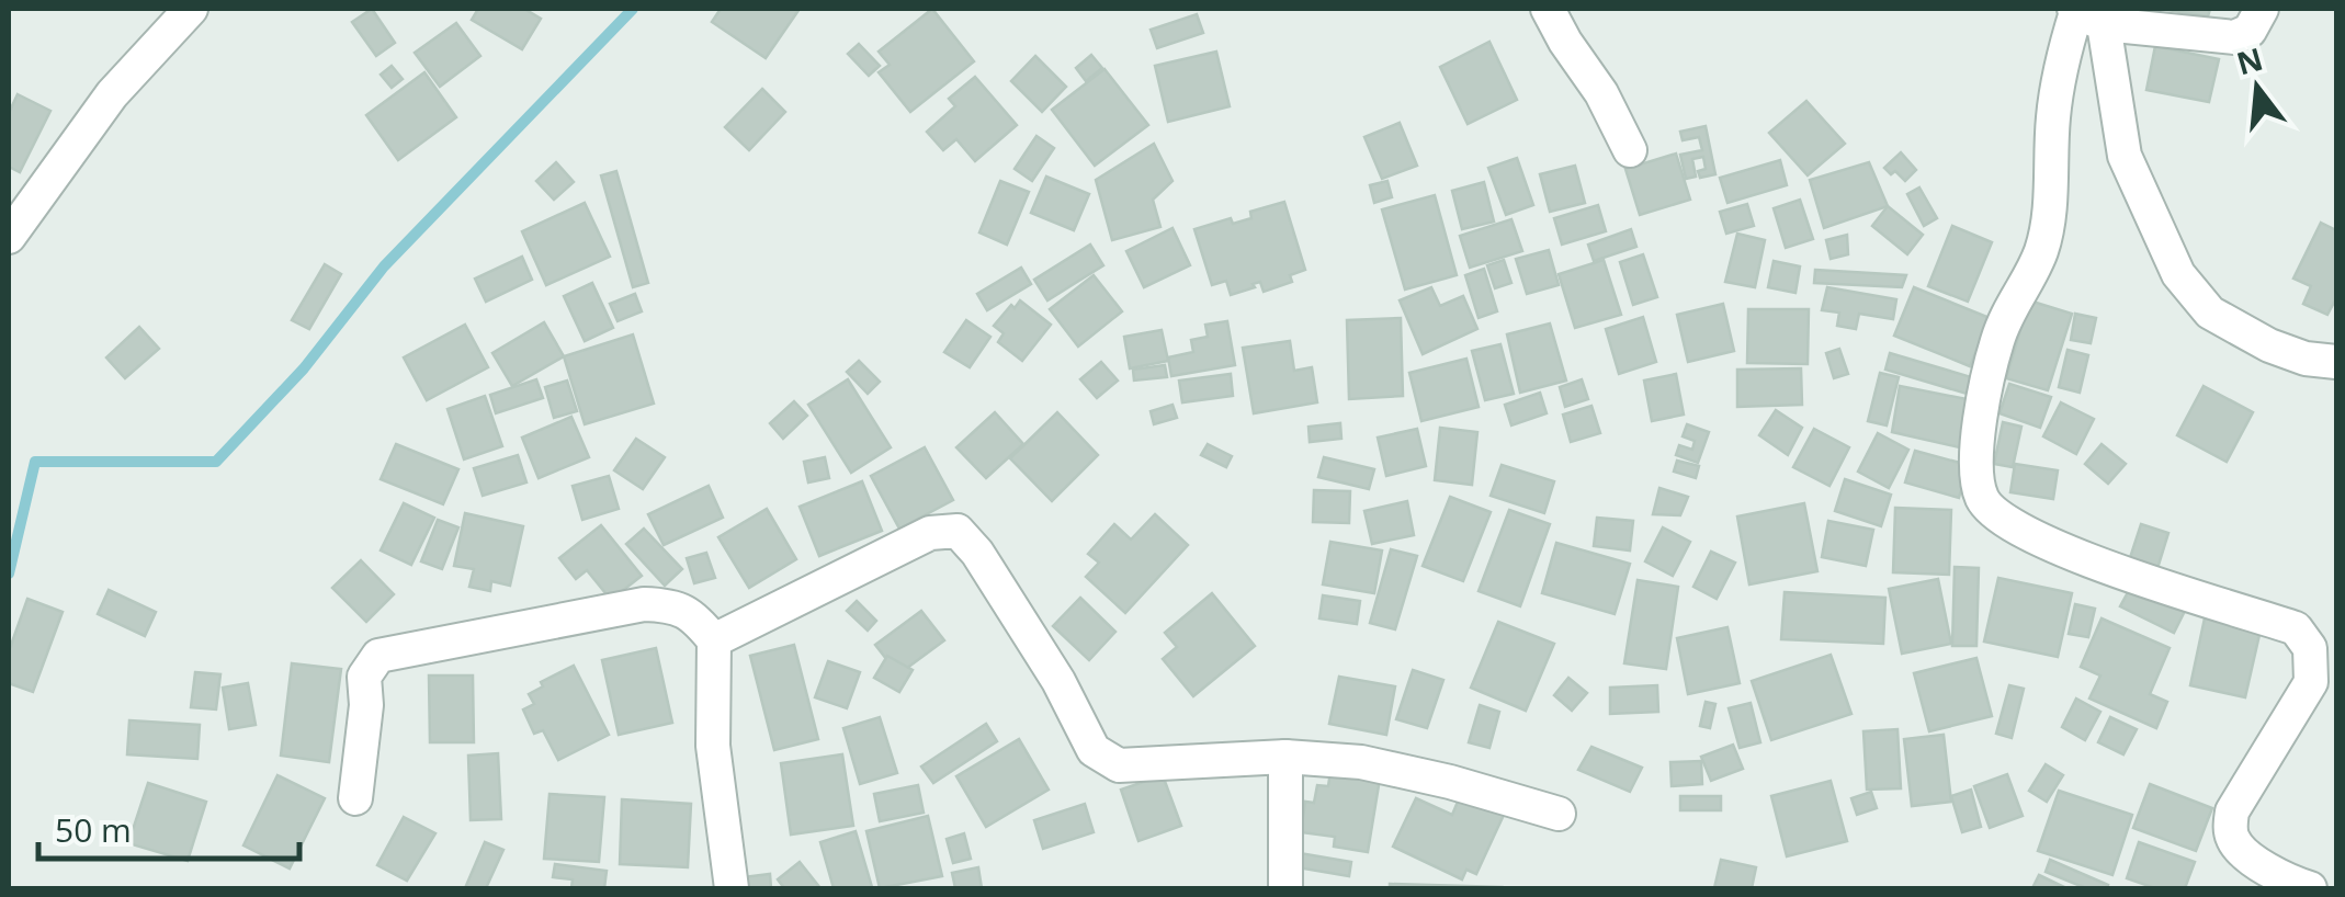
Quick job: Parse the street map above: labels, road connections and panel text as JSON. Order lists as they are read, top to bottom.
{
  "scale_bar": "50 m",
  "north": "top"
}
